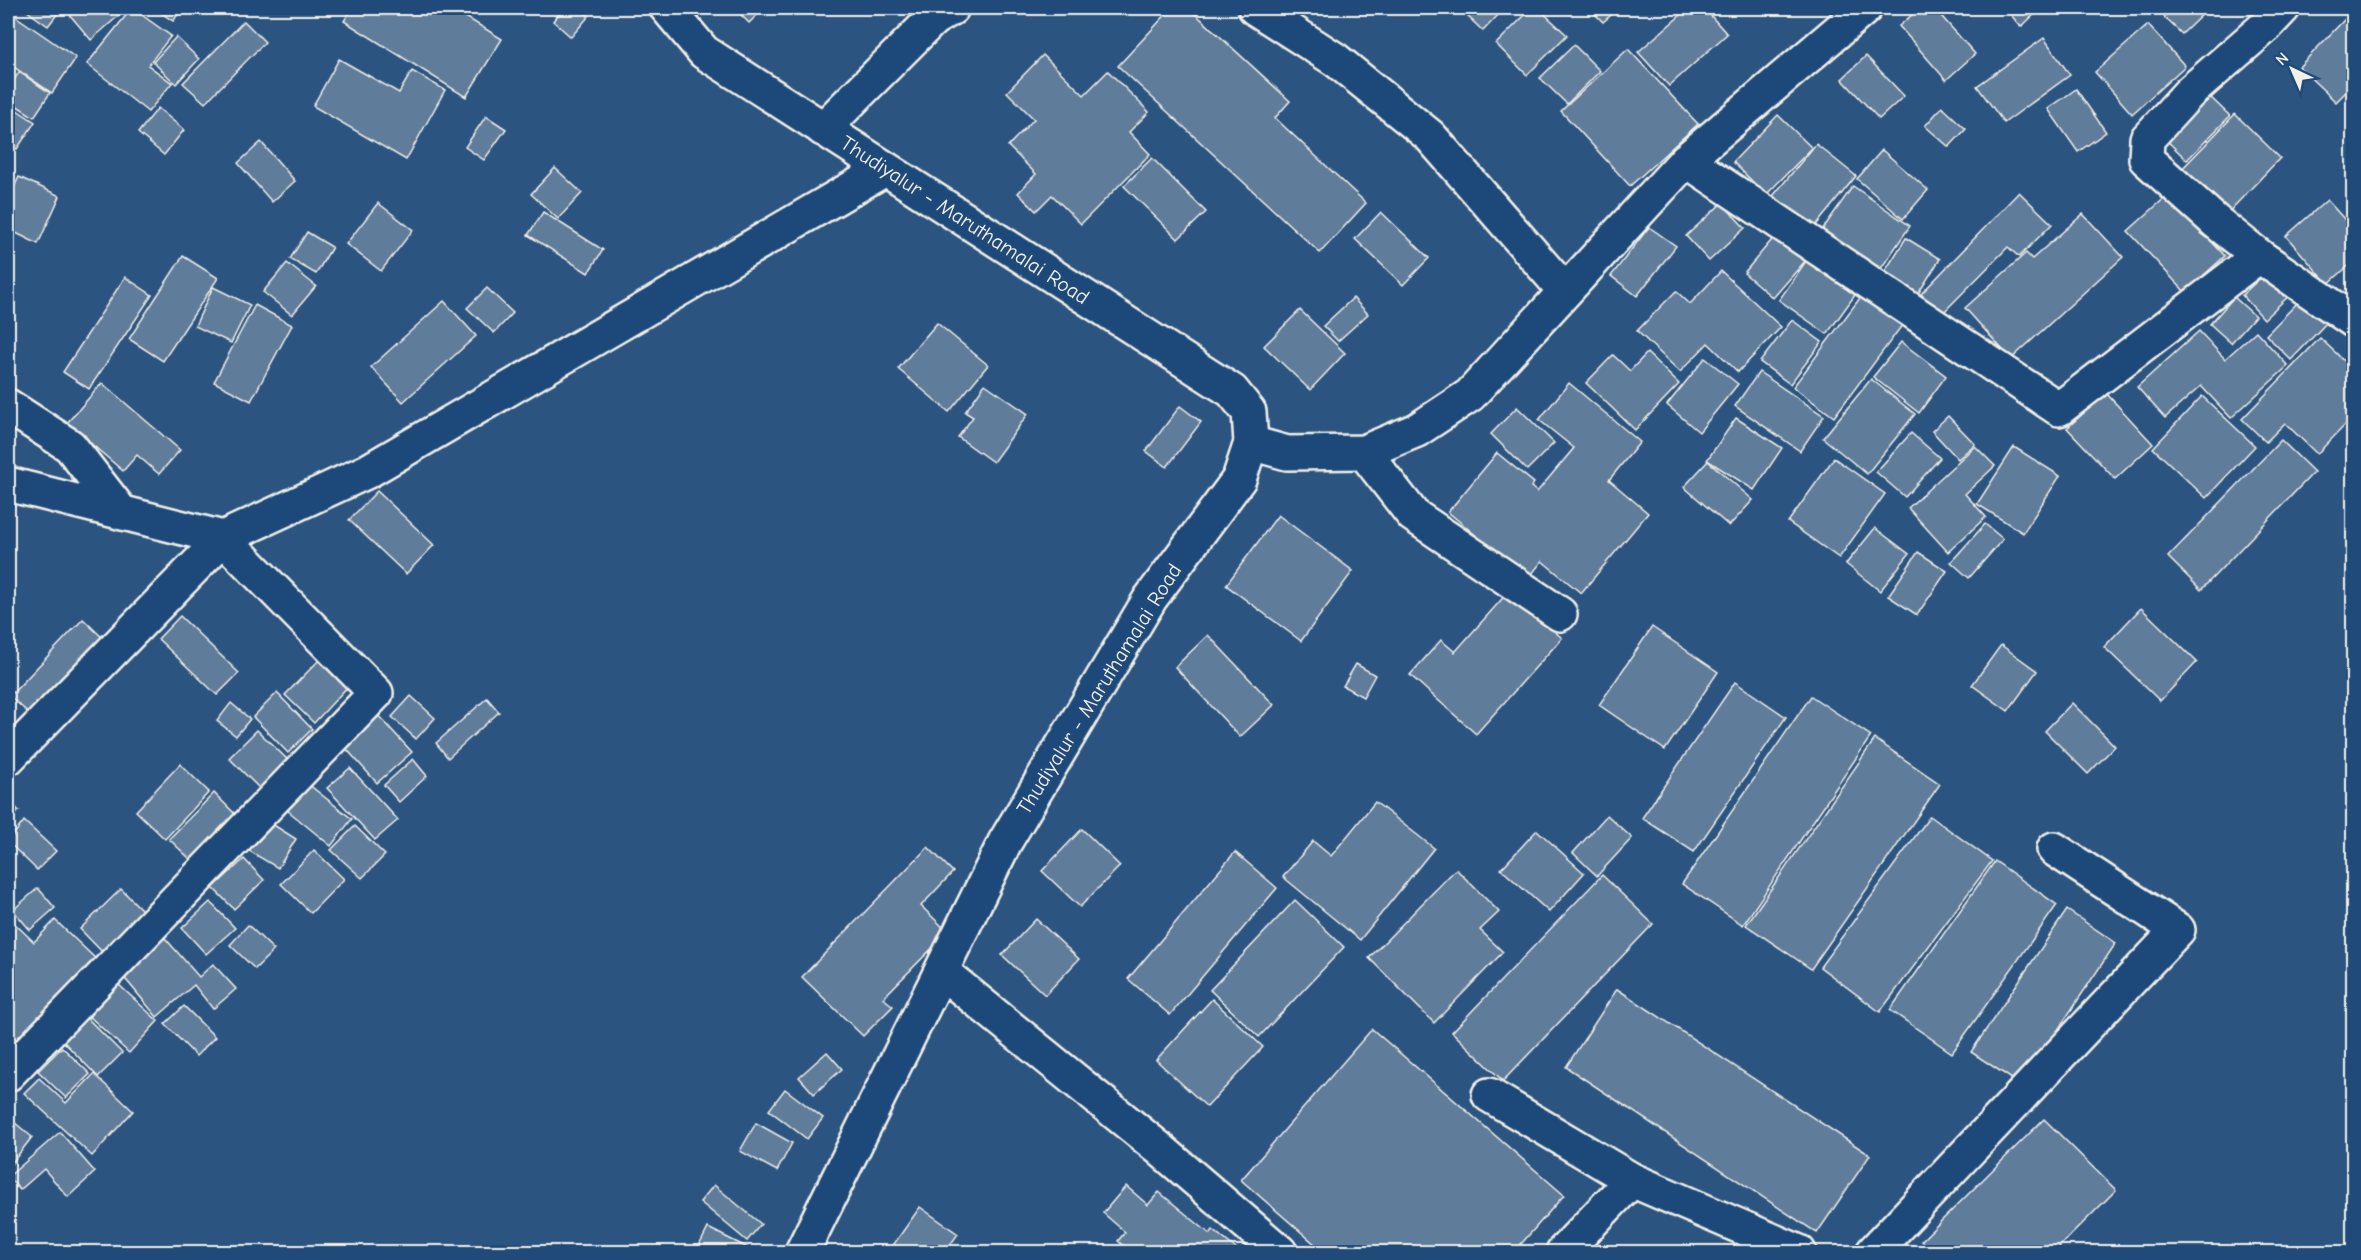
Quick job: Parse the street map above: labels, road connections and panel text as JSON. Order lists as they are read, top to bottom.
{
  "streets": {
    "street": ["Thudiyalur - Maruthamalai Road"]
  },
  "north": "top left"
}
